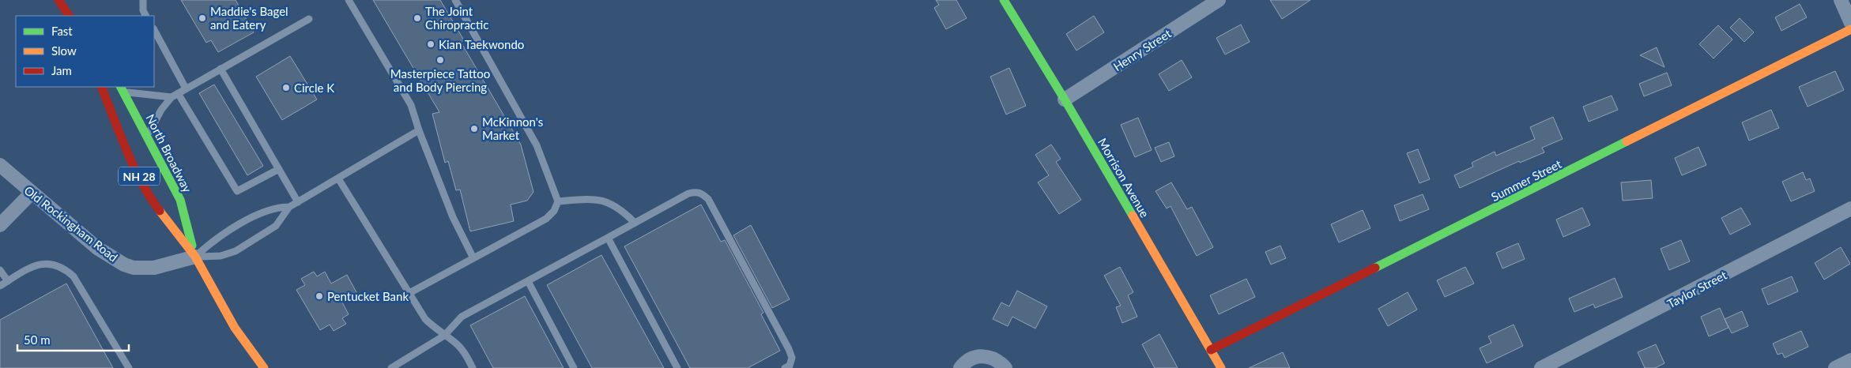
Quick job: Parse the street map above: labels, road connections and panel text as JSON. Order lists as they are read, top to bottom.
{
  "streets": {
    "street": [
      "Henry Street",
      "North Broadway",
      "NH 28",
      "Morrison Avenue",
      "Summer Street",
      "Old Rockingham Road",
      "Taylor Street"
    ]
  },
  "crossings": [
    ["Henry Street", "Morrison Avenue"],
    ["North Broadway", "Old Rockingham Road"],
    ["Morrison Avenue", "Summer Street"]
  ],
  "places": [
    "Maddie's Bagel and Eatery",
    "The Joint Chiropractic",
    "Kian Taekwondo",
    "Masterpiece Tattoo and Body Piercing",
    "Circle K",
    "McKinnon's Market",
    "Pentucket Bank"
  ],
  "legend": ["Fast", "Slow", "Jam"],
  "scale_bar": "50 m"
}
